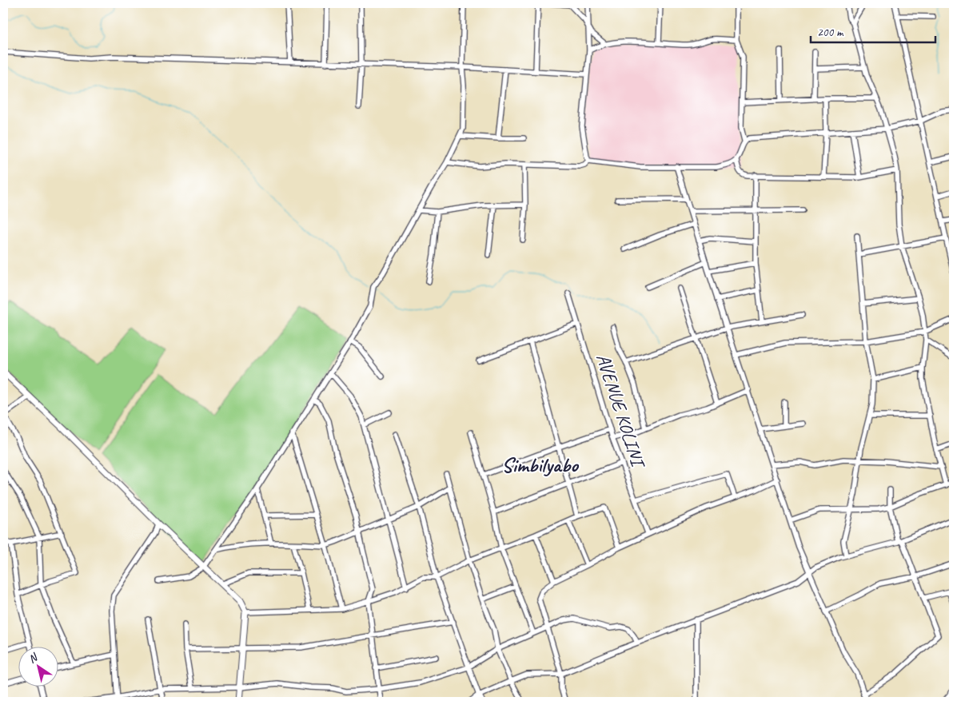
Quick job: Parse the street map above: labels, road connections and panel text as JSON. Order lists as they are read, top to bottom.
{
  "streets": {
    "street": ["AVENUE KOLINI"]
  },
  "districts": ["Simbilyabo"],
  "scale_bar": "200 m",
  "north": "top left"
}
